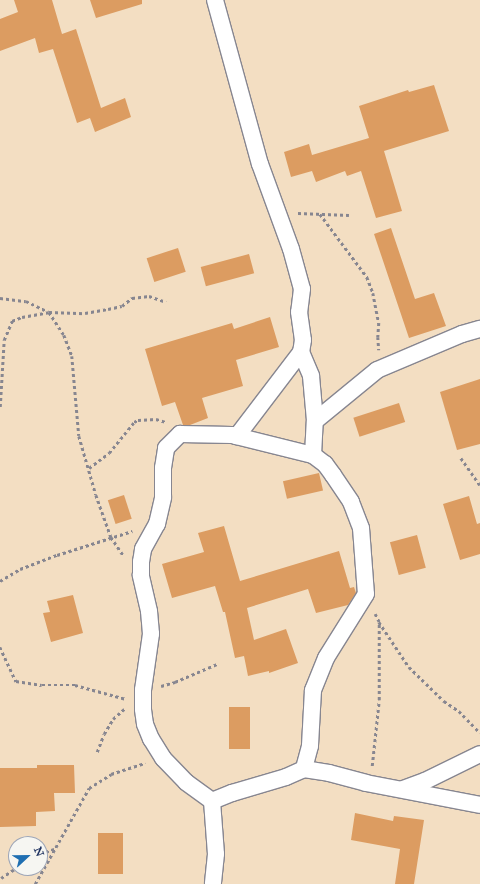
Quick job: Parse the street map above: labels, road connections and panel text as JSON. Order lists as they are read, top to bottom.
{
  "north": "right"
}
